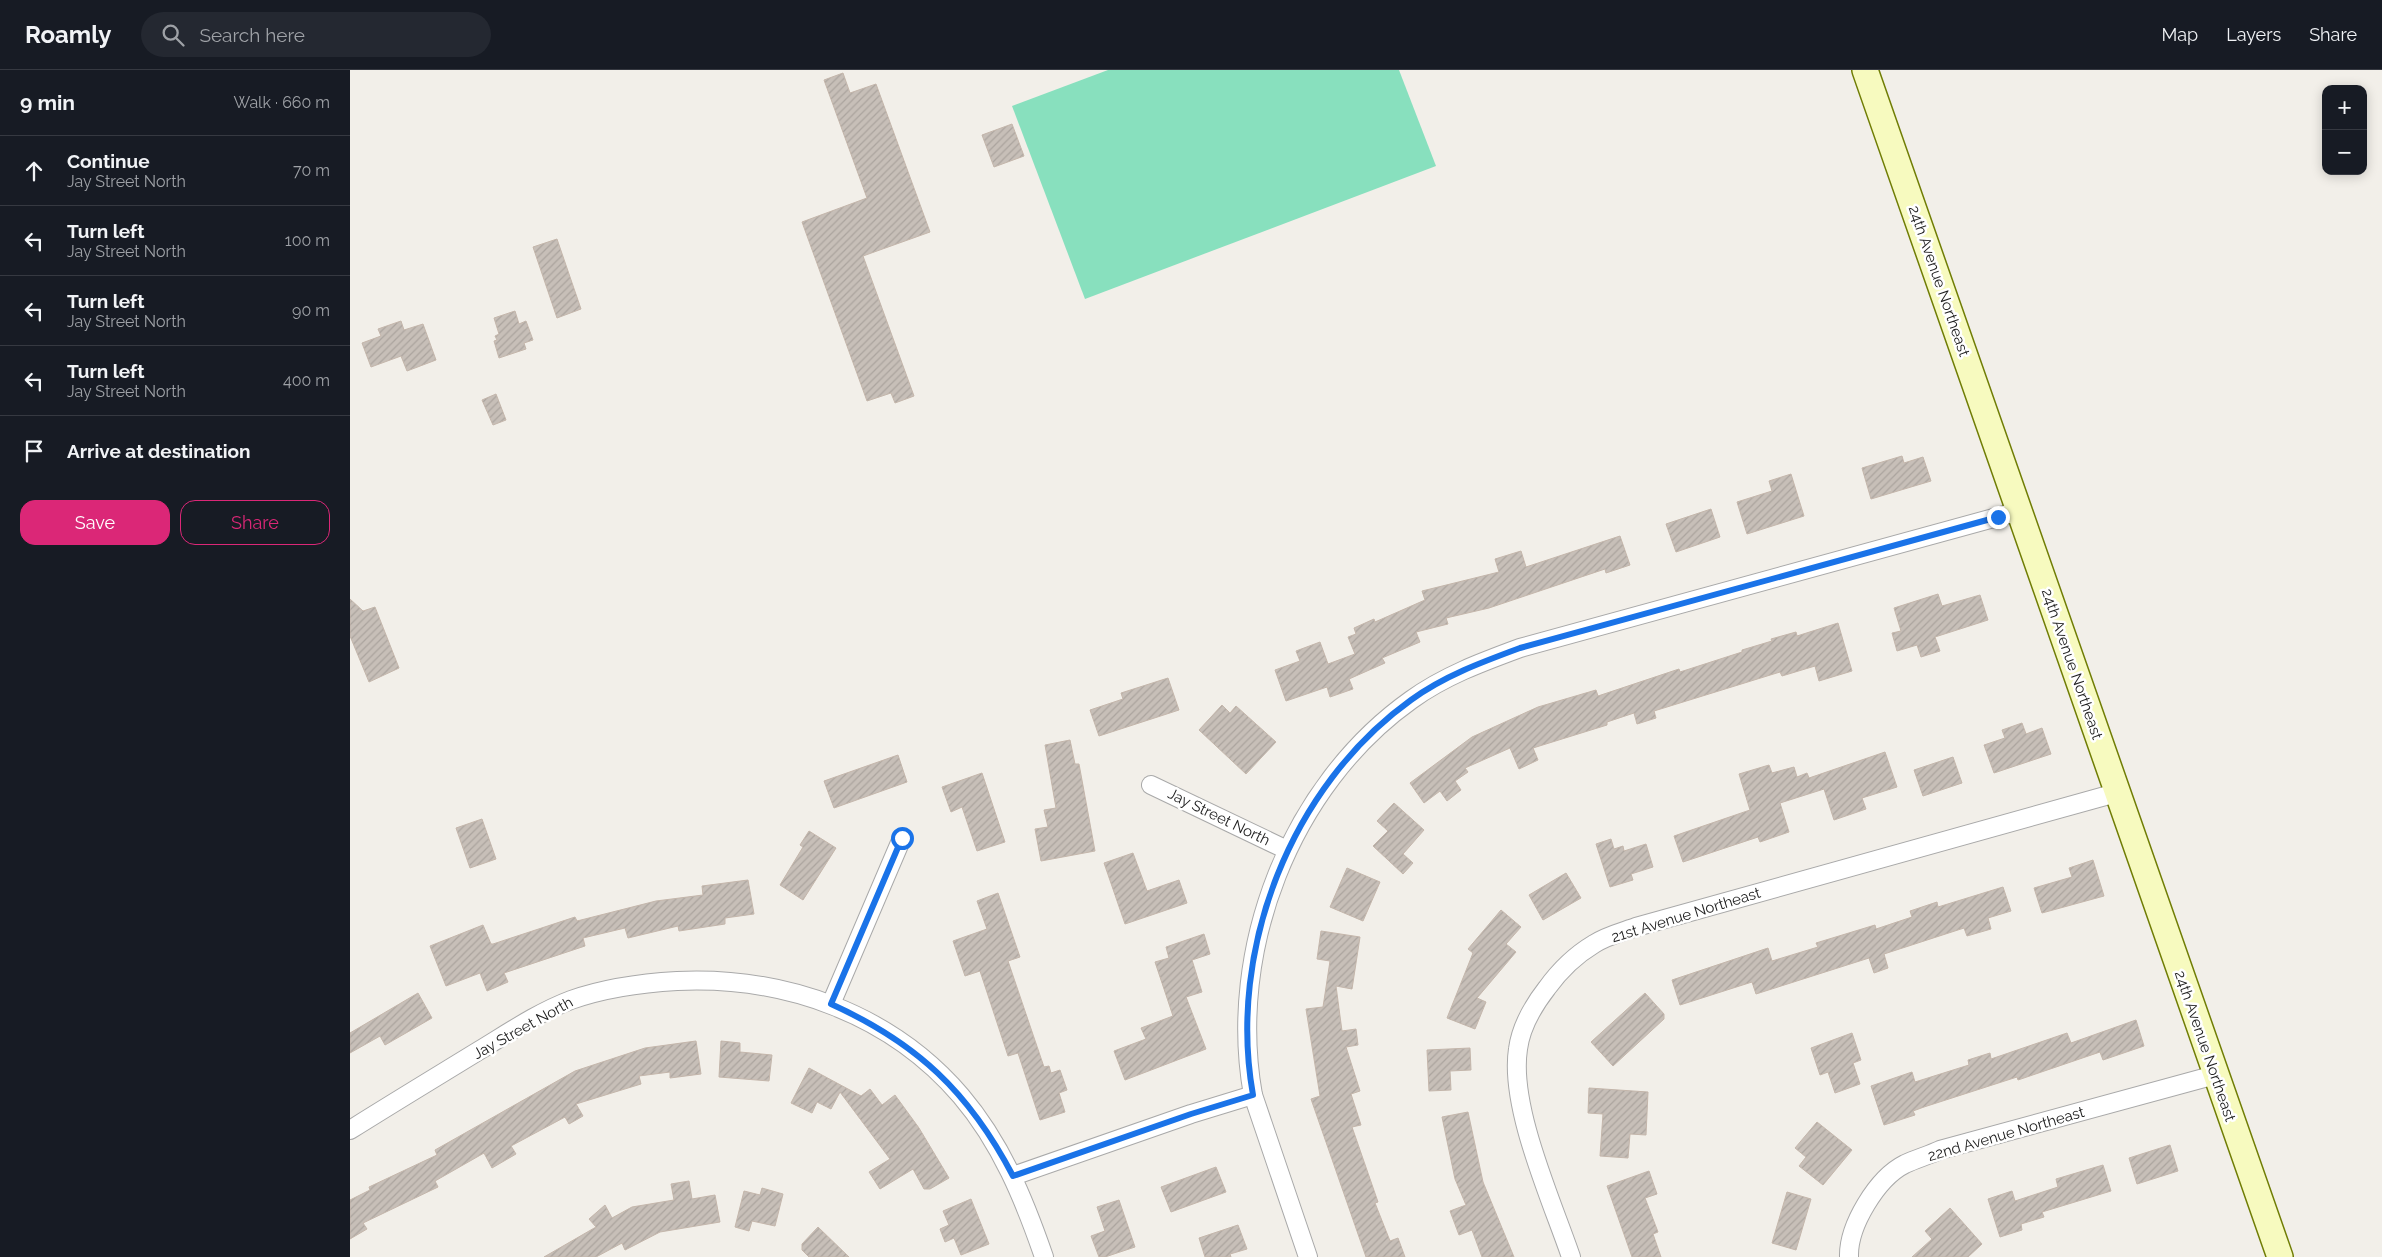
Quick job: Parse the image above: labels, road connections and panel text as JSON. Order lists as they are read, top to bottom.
{
  "streets": {
    "main road": ["24th Avenue Northeast"],
    "street": ["Jay Street North", "21st Avenue Northeast", "22nd Avenue Northeast"]
  },
  "crossings": [
    ["24th Avenue Northeast", "Jay Street North"],
    ["24th Avenue Northeast", "21st Avenue Northeast"],
    ["24th Avenue Northeast", "22nd Avenue Northeast"]
  ],
  "page": {
    "header": "Roamly",
    "search": "Search here",
    "nav": ["Map", "Layers", "Share"],
    "heading": ["9 min", "Walk · 660 m"],
    "map_buttons": ["+", "−"],
    "list": [
      ["Continue", "Jay Street North", "70 m"],
      ["Turn left", "Jay Street North", "100 m"],
      ["Turn left", "Jay Street North", "90 m"],
      ["Turn left", "Jay Street North", "400 m"],
      "Arrive at destination"
    ],
    "buttons": ["Save", "Share"]
  }
}
